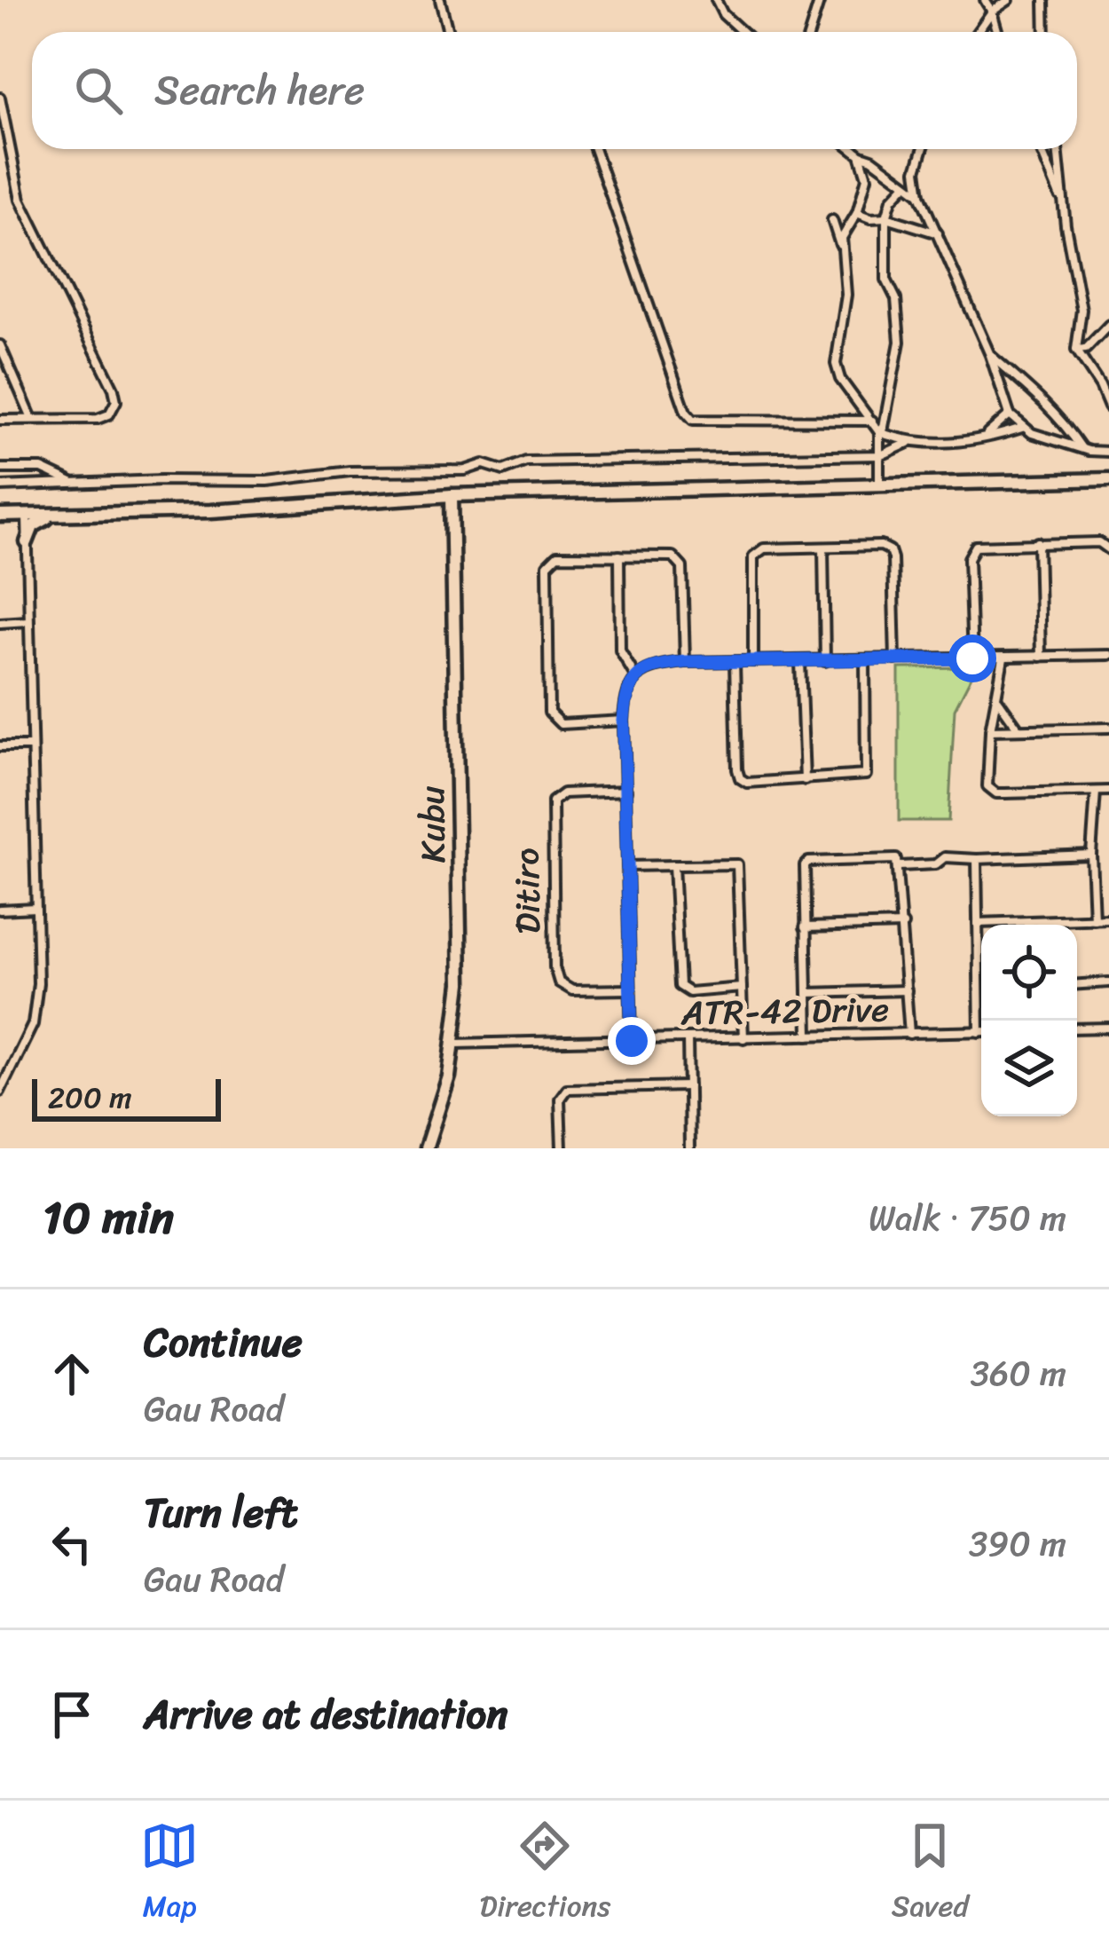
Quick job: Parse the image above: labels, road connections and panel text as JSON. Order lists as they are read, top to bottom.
{
  "streets": {
    "main road": ["Kubu"],
    "street": ["Ditiro", "ATR-42 Drive"]
  },
  "crossings": [
    ["Kubu", "ATR-42 Drive"]
  ],
  "scale_bar": "200 m",
  "page": {
    "search": "Search here",
    "scale": "200 m",
    "heading": ["10 min", "Walk · 750 m"],
    "list": [
      ["Continue", "Gau Road", "360 m"],
      ["Turn left", "Gau Road", "390 m"],
      "Arrive at destination"
    ],
    "nav": ["Map", "Directions", "Saved"]
  }
}
